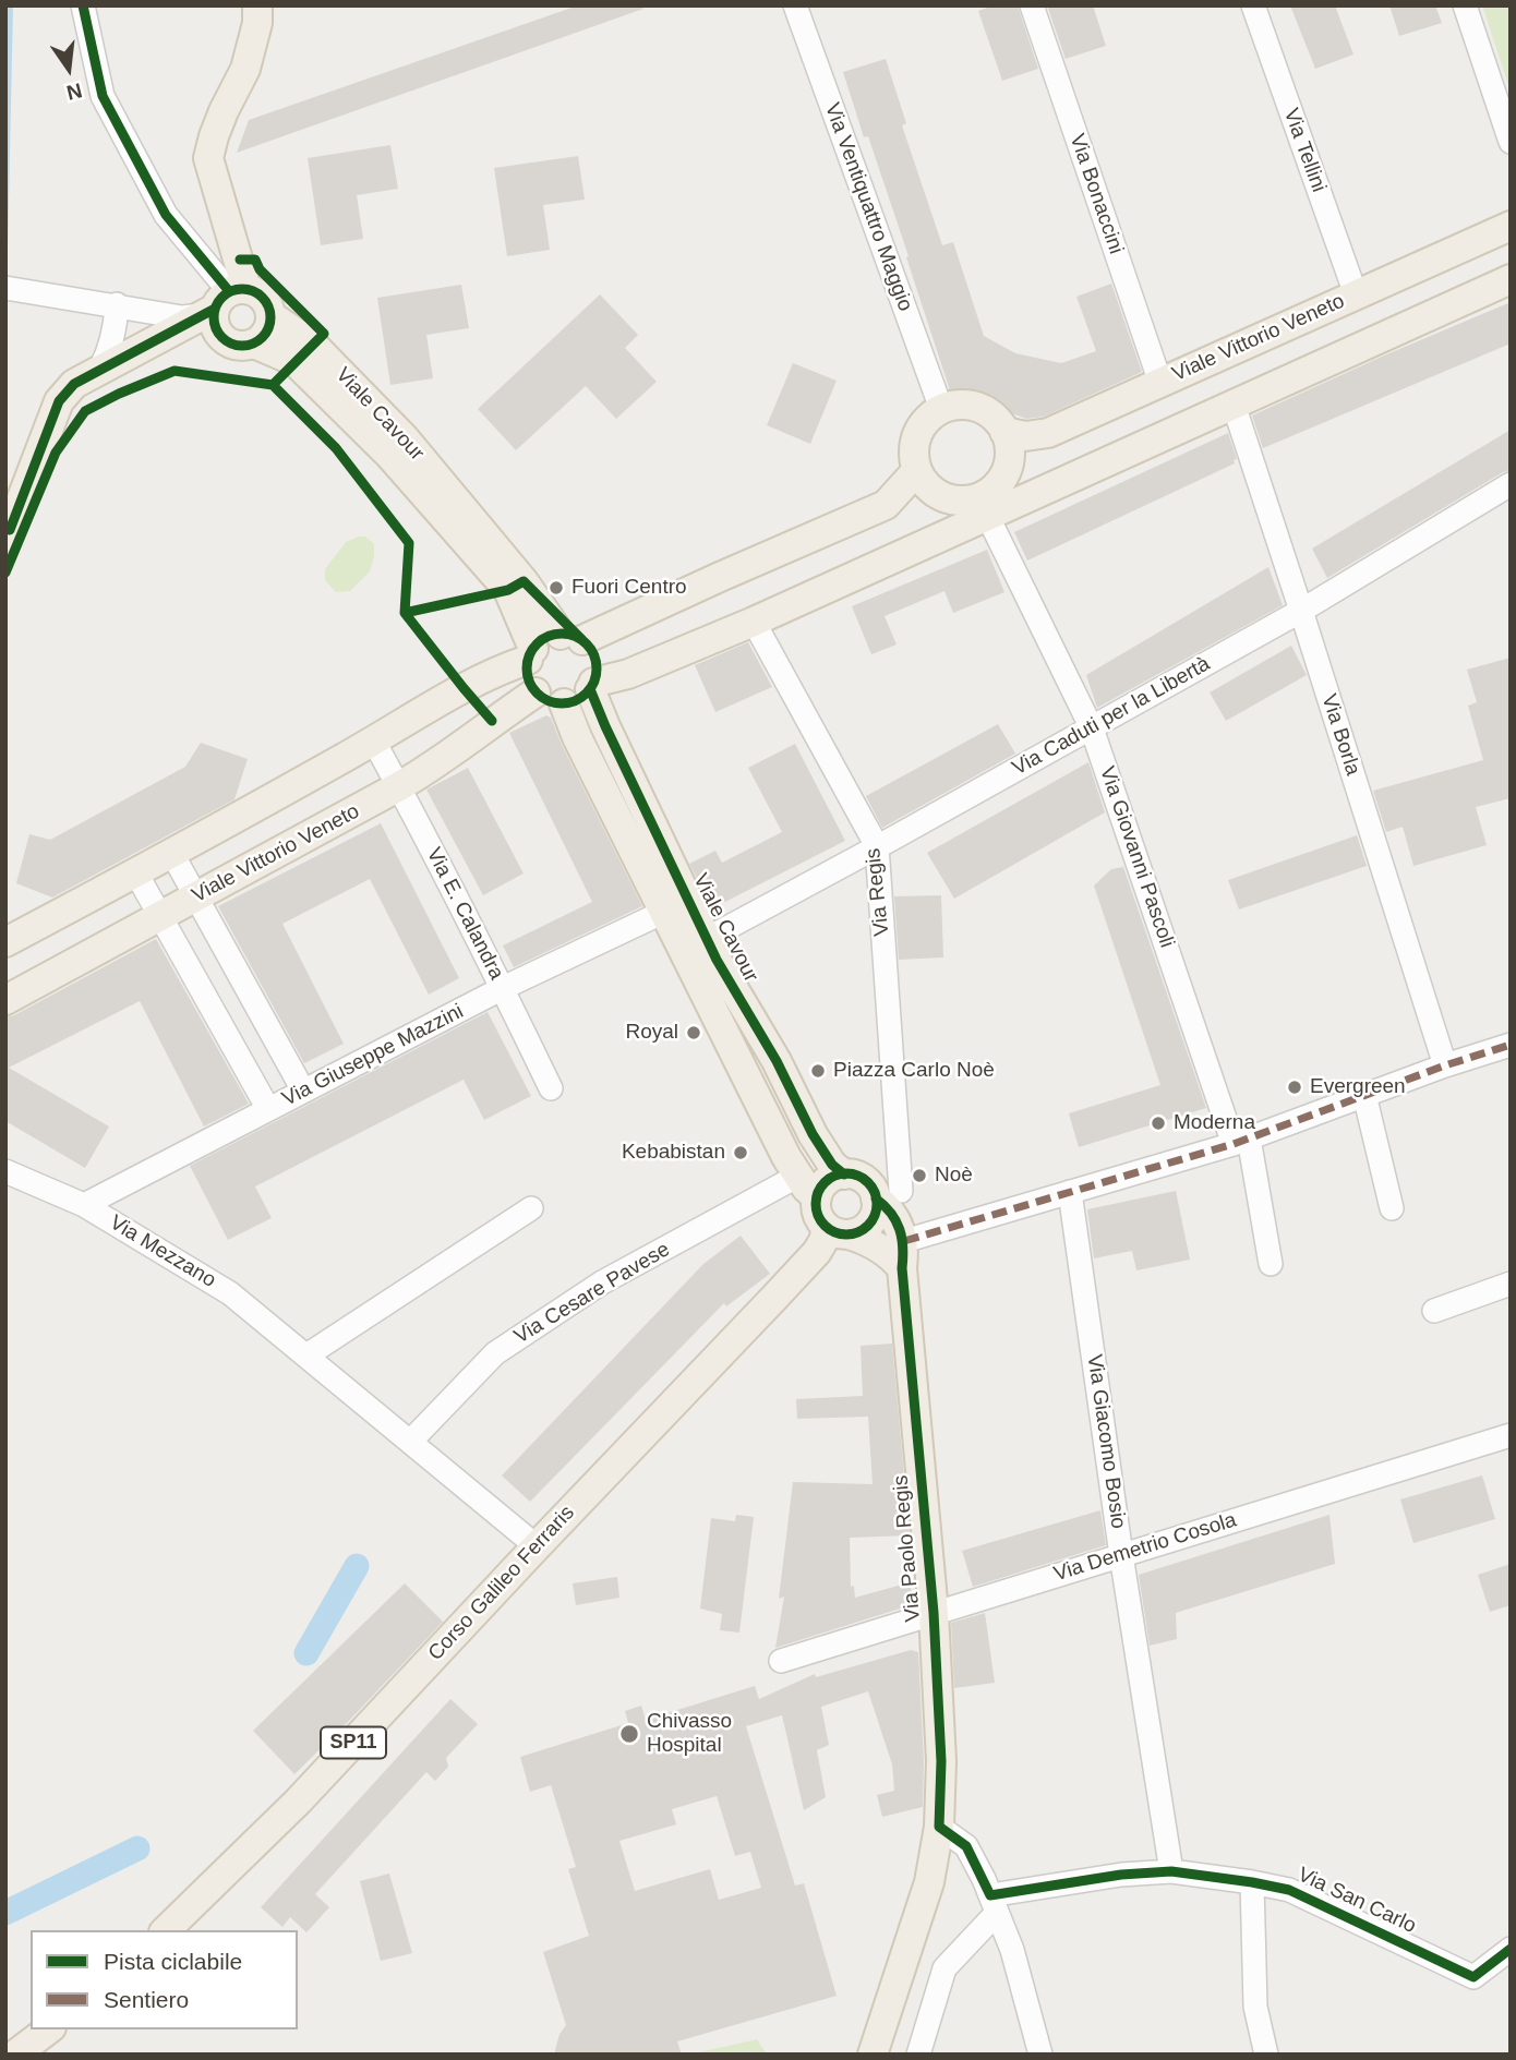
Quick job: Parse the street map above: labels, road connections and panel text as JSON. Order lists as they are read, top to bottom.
{
  "streets": {
    "main road": [
      "Viale Vittorio Veneto",
      "Viale Cavour",
      "Via Paolo Regis",
      "Corso Galileo Ferraris",
      "SP11"
    ],
    "street": [
      "Via Tellini",
      "Via Bonaccini",
      "Via Ventiquattro Maggio",
      "Via Caduti per la Libertà",
      "Via Borla",
      "Via Giovanni Pascoli",
      "Via Regis",
      "Via E. Calandra",
      "Via Giuseppe Mazzini",
      "Via Mezzano",
      "Via Cesare Pavese",
      "Via Giacomo Bosio",
      "Via Demetrio Cosola",
      "Via San Carlo"
    ]
  },
  "crossings": [
    ["Via Tellini", "Viale Vittorio Veneto"],
    ["Via Bonaccini", "Viale Vittorio Veneto"],
    ["Via Ventiquattro Maggio", "Viale Vittorio Veneto"],
    ["Via Ventiquattro Maggio", "Via Giovanni Pascoli"],
    ["Viale Vittorio Veneto", "Viale Cavour"],
    ["Viale Vittorio Veneto", "Via Giovanni Pascoli"],
    ["Viale Vittorio Veneto", "Via E. Calandra"],
    ["Viale Cavour", "Via Caduti per la Libertà"],
    ["Viale Cavour", "Via Regis"],
    ["Viale Cavour", "Via Paolo Regis"],
    ["Via Caduti per la Libertà", "Via Borla"],
    ["Via Caduti per la Libertà", "Via Giovanni Pascoli"],
    ["Via Caduti per la Libertà", "Via Regis"],
    ["Via E. Calandra", "Via Giuseppe Mazzini"],
    ["Via Giuseppe Mazzini", "Via Mezzano"],
    ["Via Mezzano", "Via Cesare Pavese"],
    ["Via Mezzano", "Corso Galileo Ferraris"],
    ["Via Giacomo Bosio", "Via Demetrio Cosola"],
    ["Via Giacomo Bosio", "Via San Carlo"],
    ["Via Demetrio Cosola", "Via Paolo Regis"]
  ],
  "places": [
    "Fuori Centro",
    "Royal",
    "Piazza Carlo Noè",
    "Evergreen",
    "Moderna",
    "Kebabistan",
    "Noè",
    "Chivasso Hospital"
  ],
  "legend": ["Pista ciclabile", "Sentiero"],
  "north": "bottom"
}
